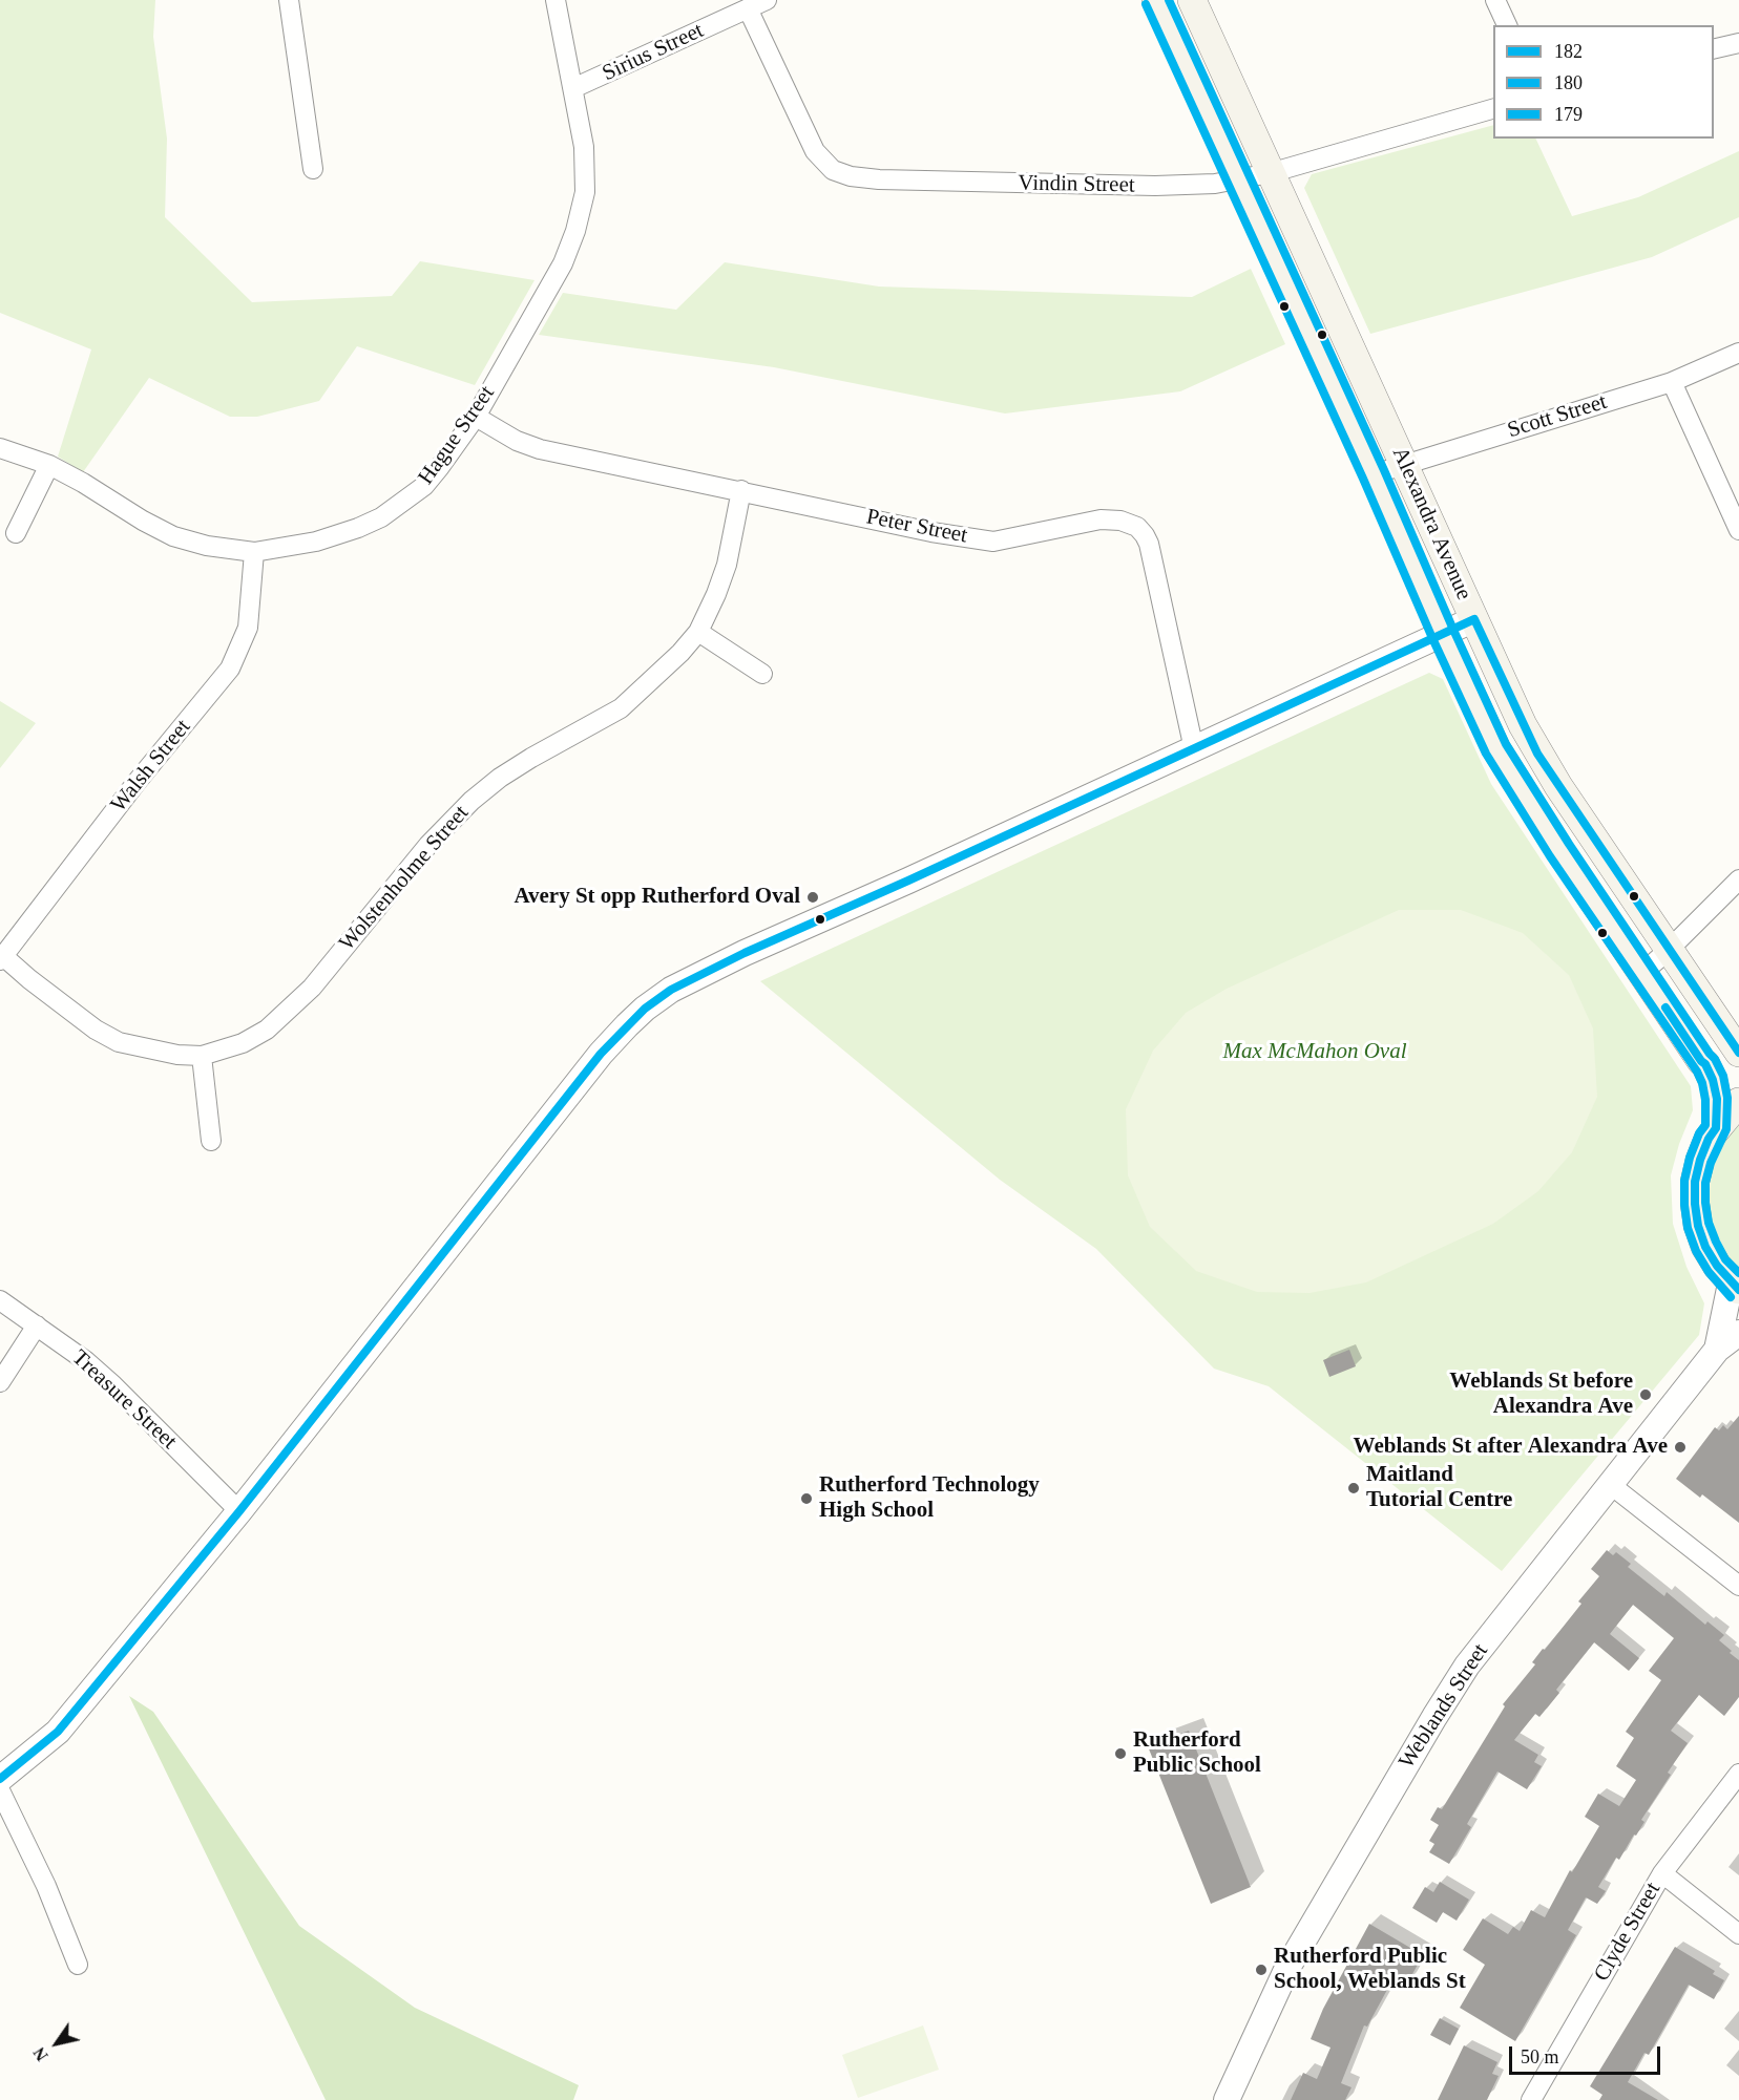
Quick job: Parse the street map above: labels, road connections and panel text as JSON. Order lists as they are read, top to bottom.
{
  "streets": {
    "main road": ["Alexandra Avenue"],
    "street": [
      "Sirius Street",
      "Vindin Street",
      "Scott Street",
      "Hague Street",
      "Peter Street",
      "Walsh Street",
      "Wolstenholme Street",
      "Treasure Street",
      "Weblands Street",
      "Clyde Street"
    ]
  },
  "crossings": [
    ["Sirius Street", "Vindin Street"],
    ["Sirius Street", "Hague Street"],
    ["Vindin Street", "Alexandra Avenue"],
    ["Scott Street", "Alexandra Avenue"],
    ["Hague Street", "Peter Street"],
    ["Hague Street", "Walsh Street"],
    ["Peter Street", "Wolstenholme Street"],
    ["Walsh Street", "Wolstenholme Street"]
  ],
  "parks": ["Max McMahon Oval"],
  "places": [
    "Avery St opp Rutherford Oval",
    "Weblands St before Alexandra Ave",
    "Weblands St after Alexandra Ave",
    "Maitland Tutorial Centre",
    "Rutherford Technology High School",
    "Rutherford Public School",
    "Rutherford Public School, Weblands St"
  ],
  "lines": ["transit line 179", "transit line 180", "transit line 182"],
  "legend": ["182", "180", "179"],
  "scale_bar": "50 m",
  "north": "bottom left"
}
